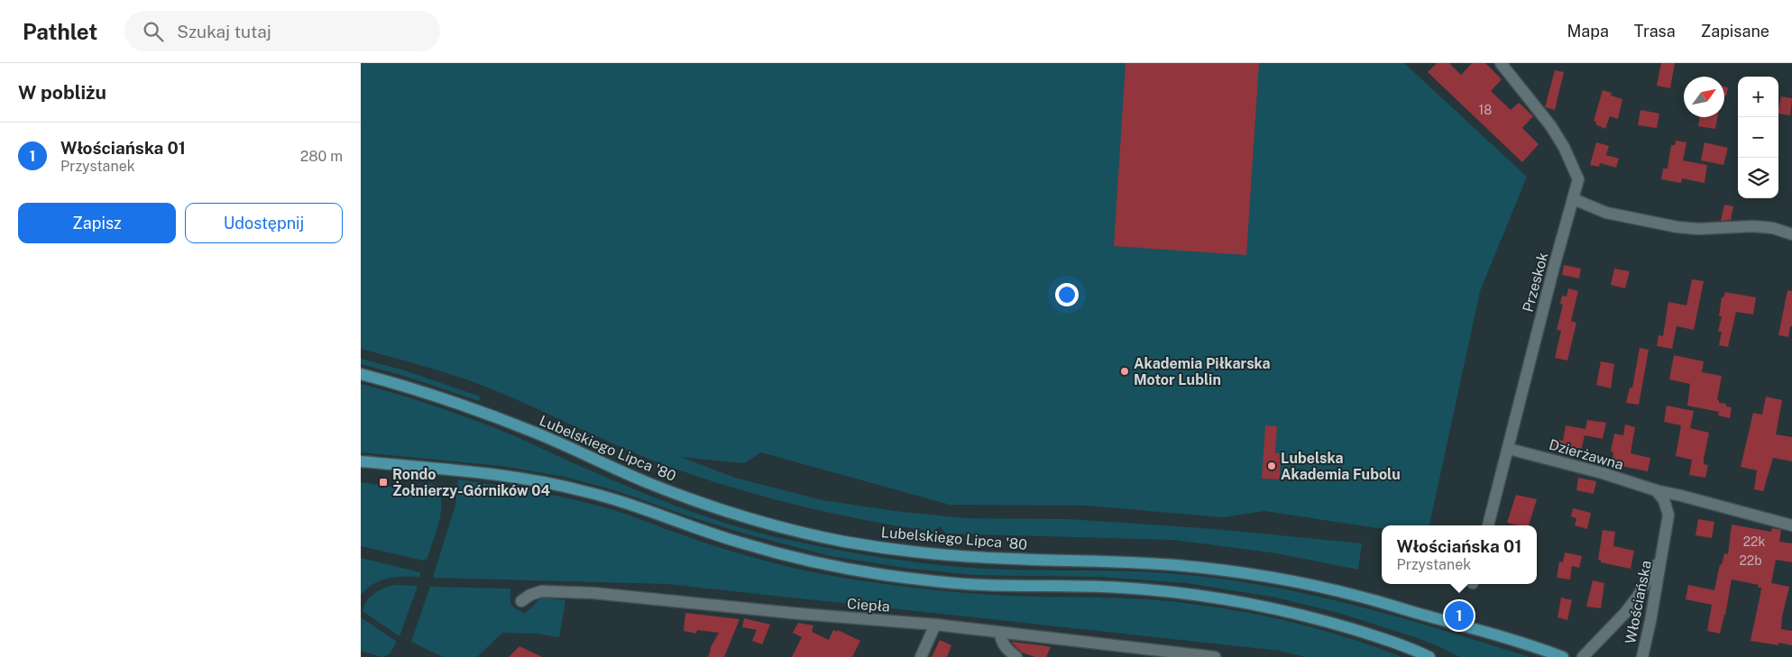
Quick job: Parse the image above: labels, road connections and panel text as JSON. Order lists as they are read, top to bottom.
{
  "streets": {
    "main road": ["Lubelskiego Lipca '80"],
    "street": [
      "Przeskok",
      "Dzierżawna",
      "Włościańska",
      "Ciepła"
    ]
  },
  "crossings": [
    ["Przeskok", "Dzierżawna"],
    ["Dzierżawna", "Włościańska"]
  ],
  "places": {
    "other": ["Akademia Piłkarska Motor Lublin", "Lubelska Akademia Fubolu"],
    "transit": ["Rondo Żołnierzy-Górników 04"]
  },
  "house_numbers": ["18", "22k", "22b"],
  "north": "top right",
  "page": {
    "header": "Pathlet",
    "search": "Szukaj tutaj",
    "nav": ["Mapa", "Trasa", "Zapisane"],
    "heading": "W pobliżu",
    "map_buttons": ["+", "−"],
    "list": [
      {
        "mark": "1",
        "name": "Włościańska 01",
        "note": "Przystanek",
        "value": "280 m"
      }
    ],
    "buttons": ["Zapisz", "Udostępnij"],
    "popup": ["Włościańska 01", "Przystanek"],
    "pins": "1"
  }
}
